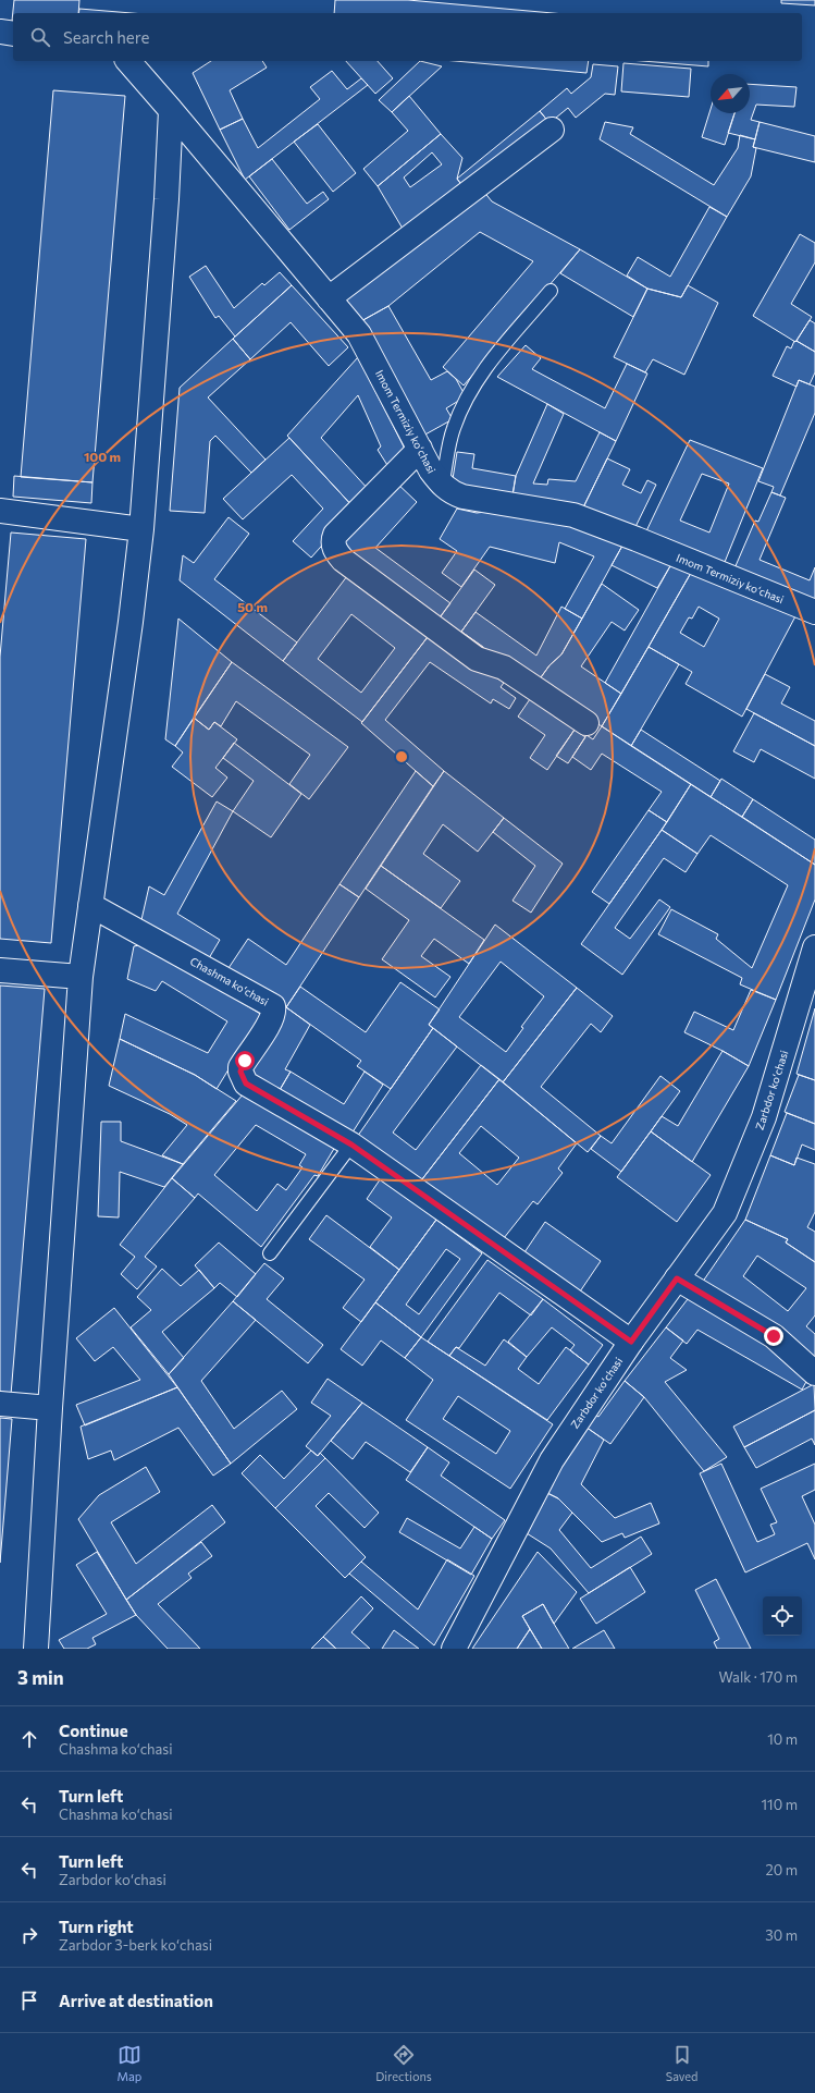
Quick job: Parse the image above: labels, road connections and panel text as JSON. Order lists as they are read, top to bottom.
{
  "streets": {
    "street": ["Imom Termiziy koʻchasi", "Chashma koʻchasi", "Zarbdor koʻchasi"]
  },
  "crossings": [
    ["Chashma koʻchasi", "Zarbdor koʻchasi"]
  ],
  "north": "bottom left",
  "page": {
    "search": "Search here",
    "heading": ["3 min", "Walk · 170 m"],
    "list": [
      ["Continue", "Chashma koʻchasi", "10 m"],
      ["Turn left", "Chashma koʻchasi", "110 m"],
      ["Turn left", "Zarbdor koʻchasi", "20 m"],
      ["Turn right", "Zarbdor 3-berk koʻchasi", "30 m"],
      "Arrive at destination"
    ],
    "nav": ["Map", "Directions", "Saved"]
  },
  "rings": ["100 m", "50 m"]
}
